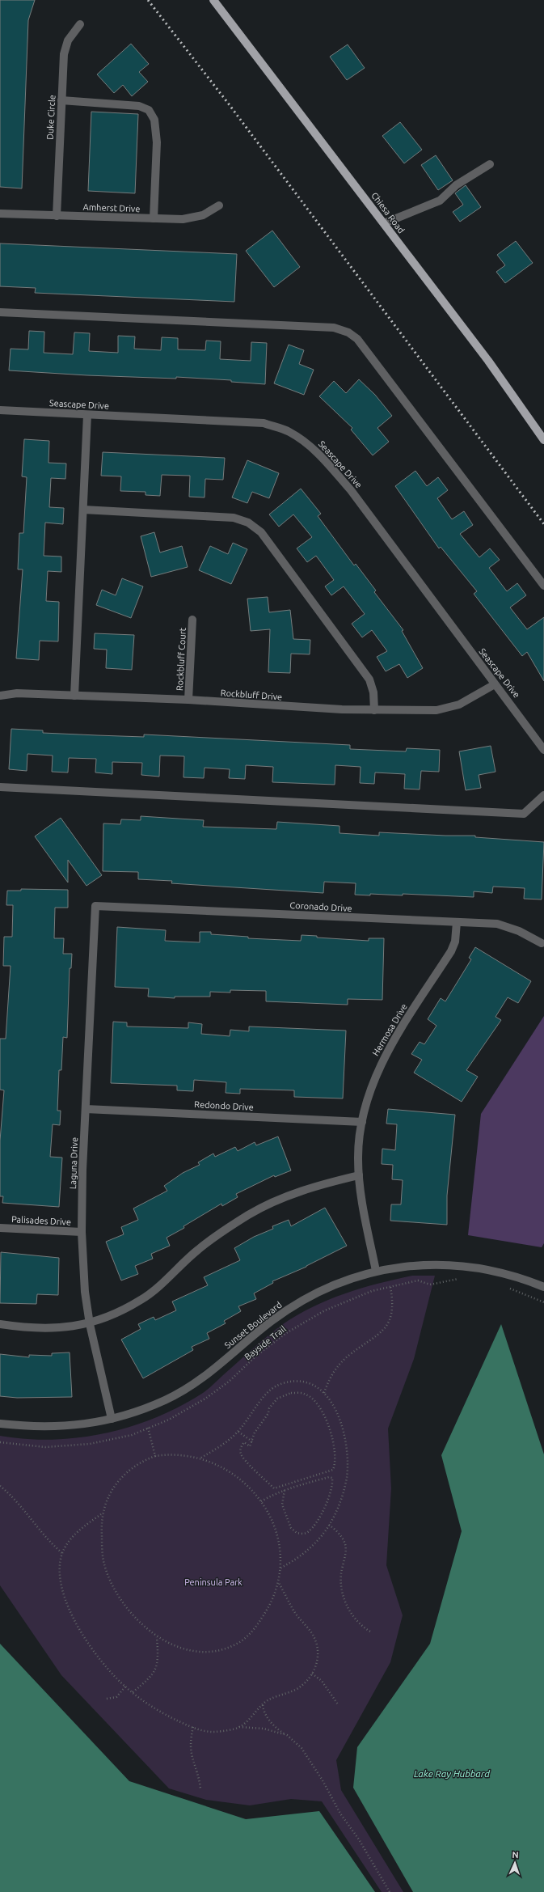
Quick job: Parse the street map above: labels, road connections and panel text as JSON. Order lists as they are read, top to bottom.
{
  "streets": {
    "main road": ["Chiesa Road"],
    "street": [
      "Duke Circle",
      "Amherst Drive",
      "Seascape Drive",
      "Rockbluff Court",
      "Rockbluff Drive",
      "Coronado Drive",
      "Hermosa Drive",
      "Redondo Drive",
      "Laguna Drive",
      "Palisades Drive",
      "Sunset Boulevard"
    ],
    "path": ["Bayside Trail"]
  },
  "crossings": [
    ["Duke Circle", "Amherst Drive"],
    ["Seascape Drive", "Rockbluff Drive"],
    ["Rockbluff Court", "Rockbluff Drive"],
    ["Coronado Drive", "Hermosa Drive"],
    ["Coronado Drive", "Laguna Drive"],
    ["Hermosa Drive", "Redondo Drive"],
    ["Hermosa Drive", "Sunset Boulevard"],
    ["Redondo Drive", "Laguna Drive"],
    ["Laguna Drive", "Palisades Drive"],
    ["Laguna Drive", "Sunset Boulevard"]
  ],
  "water": ["Lake Ray Hubbard"],
  "parks": ["Peninsula Park"],
  "north": "top"
}
